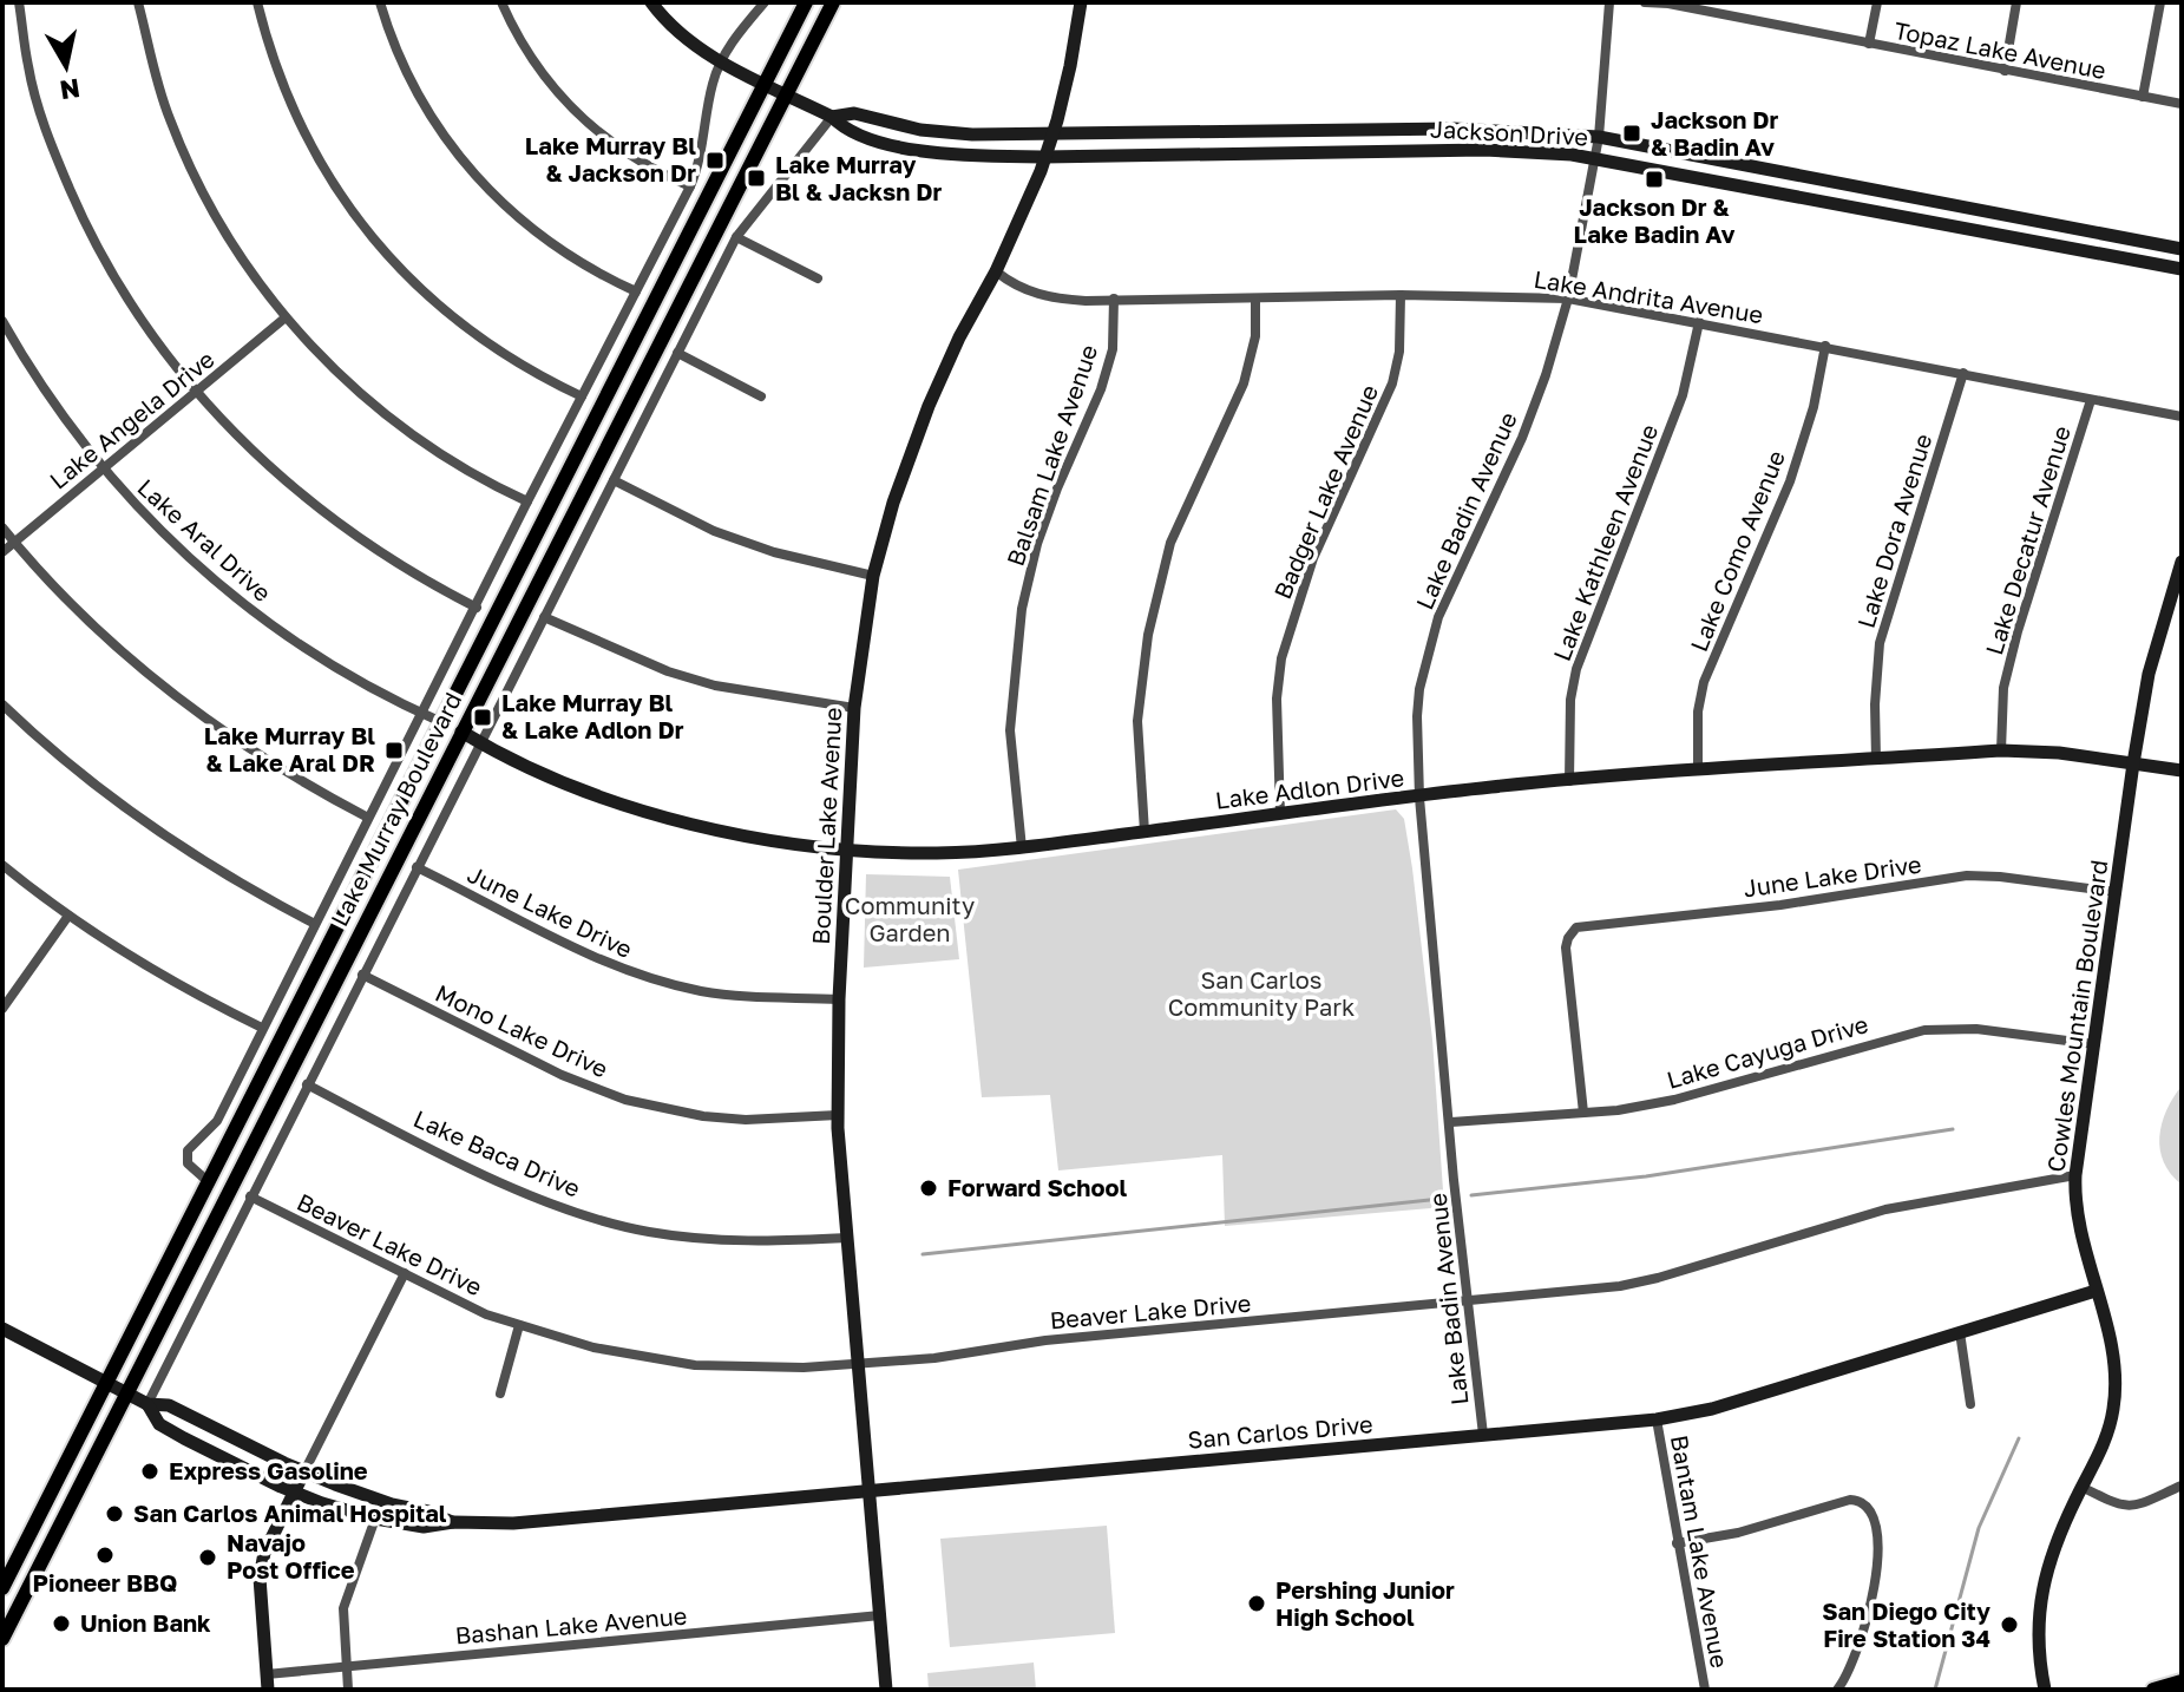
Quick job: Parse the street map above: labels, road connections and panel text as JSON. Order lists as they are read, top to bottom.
{
  "streets": {
    "main road": ["Lake Murray Boulevard"],
    "street": [
      "Topaz Lake Avenue",
      "Jackson Drive",
      "Lake Andrita Avenue",
      "Lake Angela Drive",
      "Balsam Lake Avenue",
      "Badger Lake Avenue",
      "Lake Badin Avenue",
      "Lake Dora Avenue",
      "Lake Aral Drive",
      "Lake Decatur Avenue",
      "Lake Kathleen Avenue",
      "Lake Como Avenue",
      "Lake Adlon Drive",
      "Boulder Lake Avenue",
      "June Lake Drive",
      "Cowles Mountain Boulevard",
      "Mono Lake Drive",
      "Lake Cayuga Drive",
      "Lake Baca Drive",
      "Beaver Lake Drive",
      "San Carlos Drive",
      "Bantam Lake Avenue",
      "Bashan Lake Avenue"
    ]
  },
  "crossings": [
    ["Jackson Drive", "Lake Badin Avenue"],
    ["Jackson Drive", "Lake Murray Boulevard"],
    ["Jackson Drive", "Boulder Lake Avenue"],
    ["Lake Andrita Avenue", "Balsam Lake Avenue"],
    ["Lake Andrita Avenue", "Badger Lake Avenue"],
    ["Lake Andrita Avenue", "Lake Badin Avenue"],
    ["Lake Andrita Avenue", "Lake Dora Avenue"],
    ["Lake Andrita Avenue", "Lake Decatur Avenue"],
    ["Lake Andrita Avenue", "Lake Kathleen Avenue"],
    ["Lake Andrita Avenue", "Lake Como Avenue"],
    ["Lake Andrita Avenue", "Boulder Lake Avenue"],
    ["Lake Angela Drive", "Lake Aral Drive"],
    ["Balsam Lake Avenue", "Lake Adlon Drive"],
    ["Badger Lake Avenue", "Lake Adlon Drive"],
    ["Lake Badin Avenue", "Lake Adlon Drive"],
    ["Lake Badin Avenue", "Lake Cayuga Drive"],
    ["Lake Badin Avenue", "Beaver Lake Drive"],
    ["Lake Badin Avenue", "San Carlos Drive"],
    ["Lake Dora Avenue", "Lake Adlon Drive"],
    ["Lake Aral Drive", "Lake Murray Boulevard"],
    ["Lake Decatur Avenue", "Lake Adlon Drive"],
    ["Lake Kathleen Avenue", "Lake Adlon Drive"],
    ["Lake Como Avenue", "Lake Adlon Drive"],
    ["Lake Adlon Drive", "Lake Murray Boulevard"],
    ["Lake Adlon Drive", "Boulder Lake Avenue"],
    ["Lake Adlon Drive", "Cowles Mountain Boulevard"],
    ["Lake Murray Boulevard", "June Lake Drive"],
    ["Lake Murray Boulevard", "Mono Lake Drive"],
    ["Lake Murray Boulevard", "Lake Baca Drive"],
    ["Lake Murray Boulevard", "Beaver Lake Drive"],
    ["Lake Murray Boulevard", "San Carlos Drive"],
    ["Boulder Lake Avenue", "June Lake Drive"],
    ["Boulder Lake Avenue", "Mono Lake Drive"],
    ["Boulder Lake Avenue", "Lake Baca Drive"],
    ["Boulder Lake Avenue", "Beaver Lake Drive"],
    ["Boulder Lake Avenue", "San Carlos Drive"],
    ["Boulder Lake Avenue", "Bashan Lake Avenue"],
    ["June Lake Drive", "Cowles Mountain Boulevard"],
    ["June Lake Drive", "Lake Cayuga Drive"],
    ["Cowles Mountain Boulevard", "Lake Cayuga Drive"],
    ["Cowles Mountain Boulevard", "Beaver Lake Drive"],
    ["Cowles Mountain Boulevard", "San Carlos Drive"],
    ["San Carlos Drive", "Bantam Lake Avenue"]
  ],
  "parks": ["Community Garden", "San Carlos Community Park"],
  "places": {
    "transit": [
      "Jackson Dr & Badin Av",
      "Lake Murray Bl & Jackson Dr",
      "Lake Murray Bl & Jacksn Dr",
      "Jackson Dr & Lake Badin Av",
      "Lake Murray Bl & Lake Adlon Dr",
      "Lake Murray Bl & Lake Aral DR"
    ],
    "other": [
      "Forward School",
      "Express Gasoline",
      "San Carlos Animal Hospital",
      "Pioneer BBQ",
      "Navajo Post Office",
      "Pershing Junior High School",
      "Union Bank",
      "San Diego City Fire Station 34"
    ]
  },
  "north": "bottom"
}
